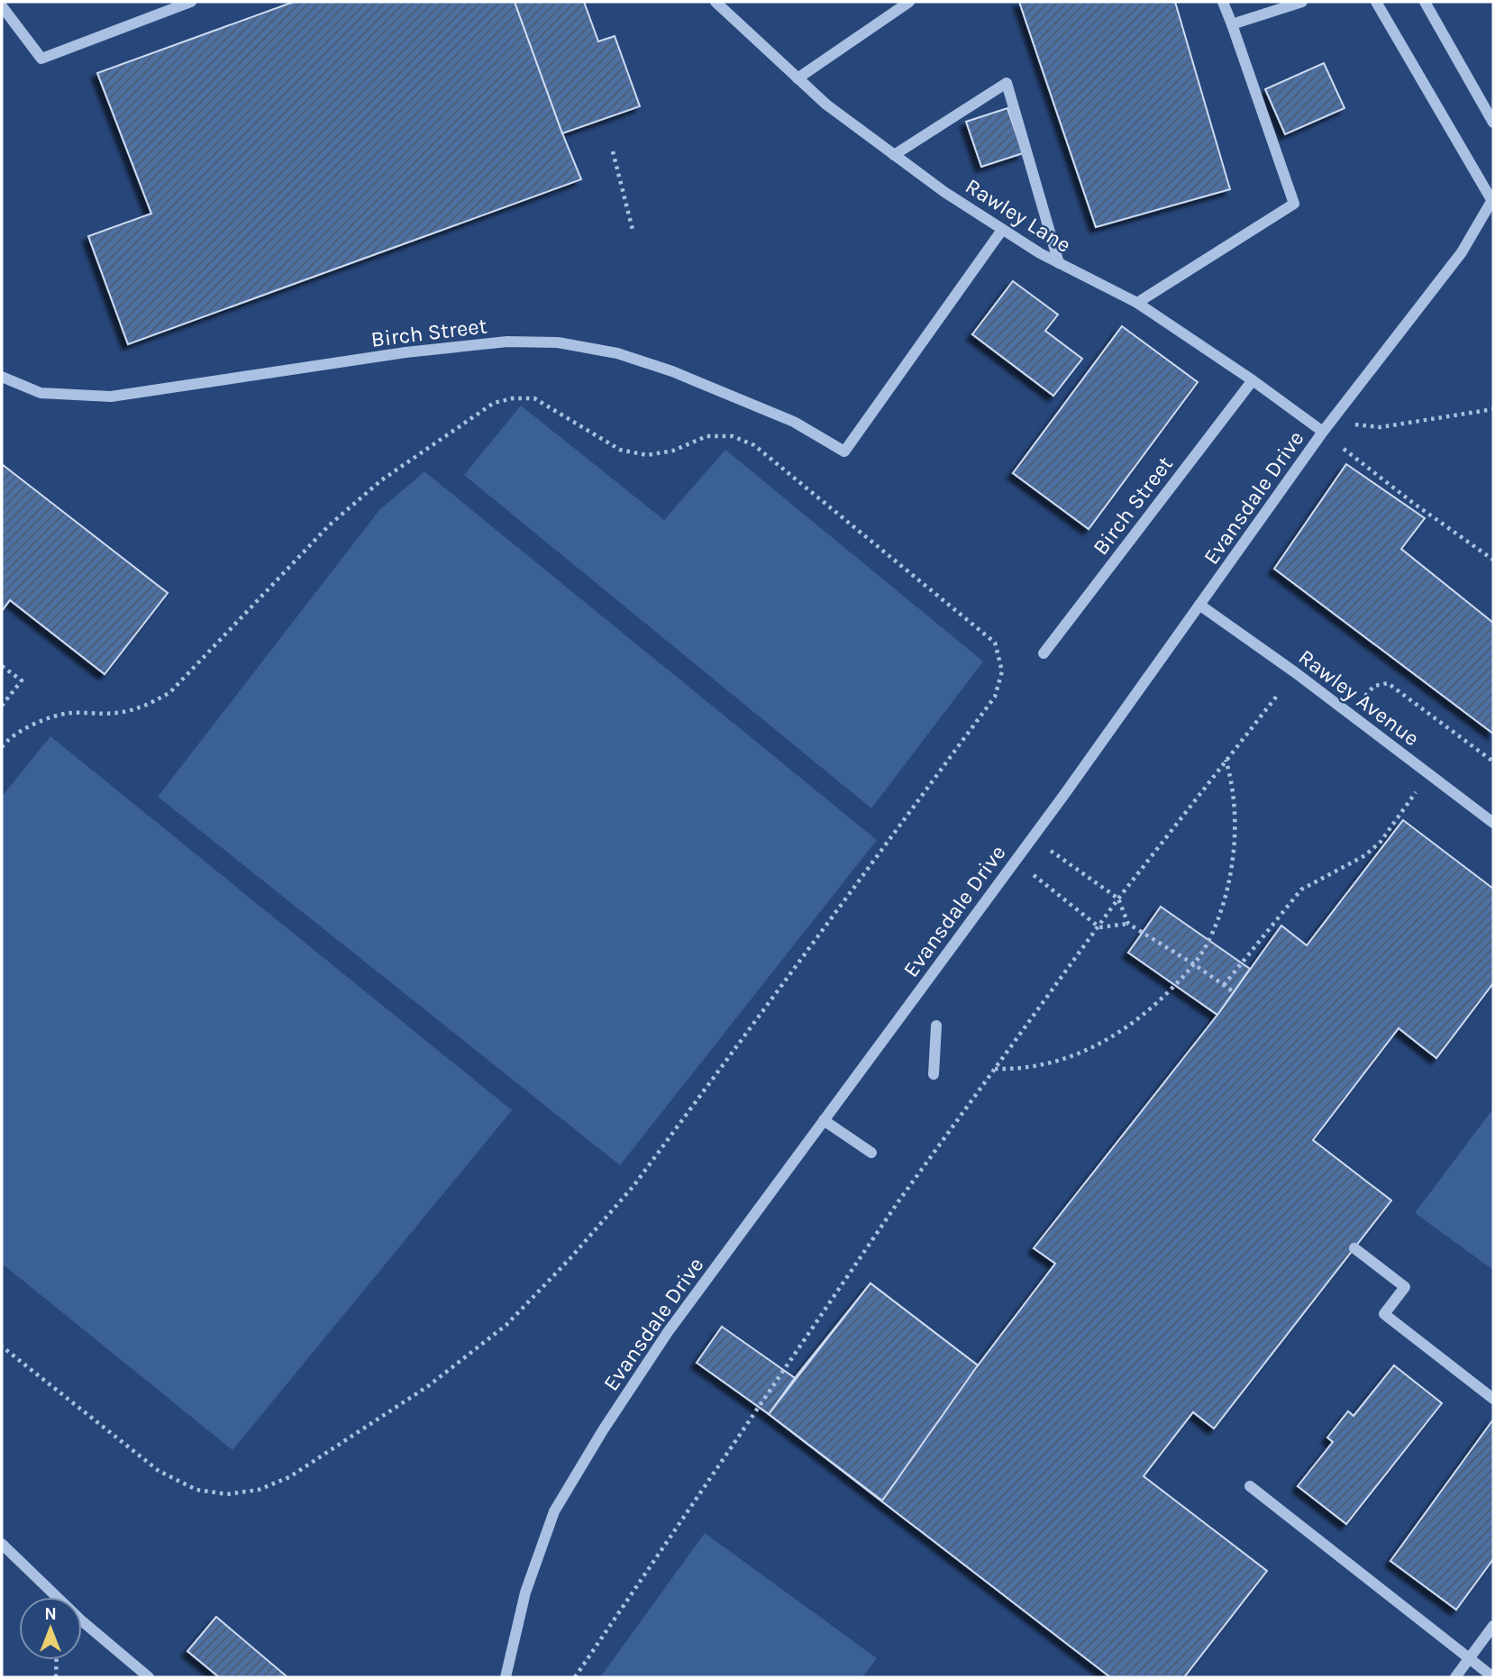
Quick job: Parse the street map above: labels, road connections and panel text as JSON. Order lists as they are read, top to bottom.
{
  "streets": {
    "street": [
      "Rawley Lane",
      "Birch Street",
      "Evansdale Drive",
      "Rawley Avenue"
    ]
  },
  "crossings": [
    ["Rawley Lane", "Birch Street"],
    ["Rawley Lane", "Evansdale Drive"],
    ["Evansdale Drive", "Rawley Avenue"]
  ],
  "north": "top"
}
